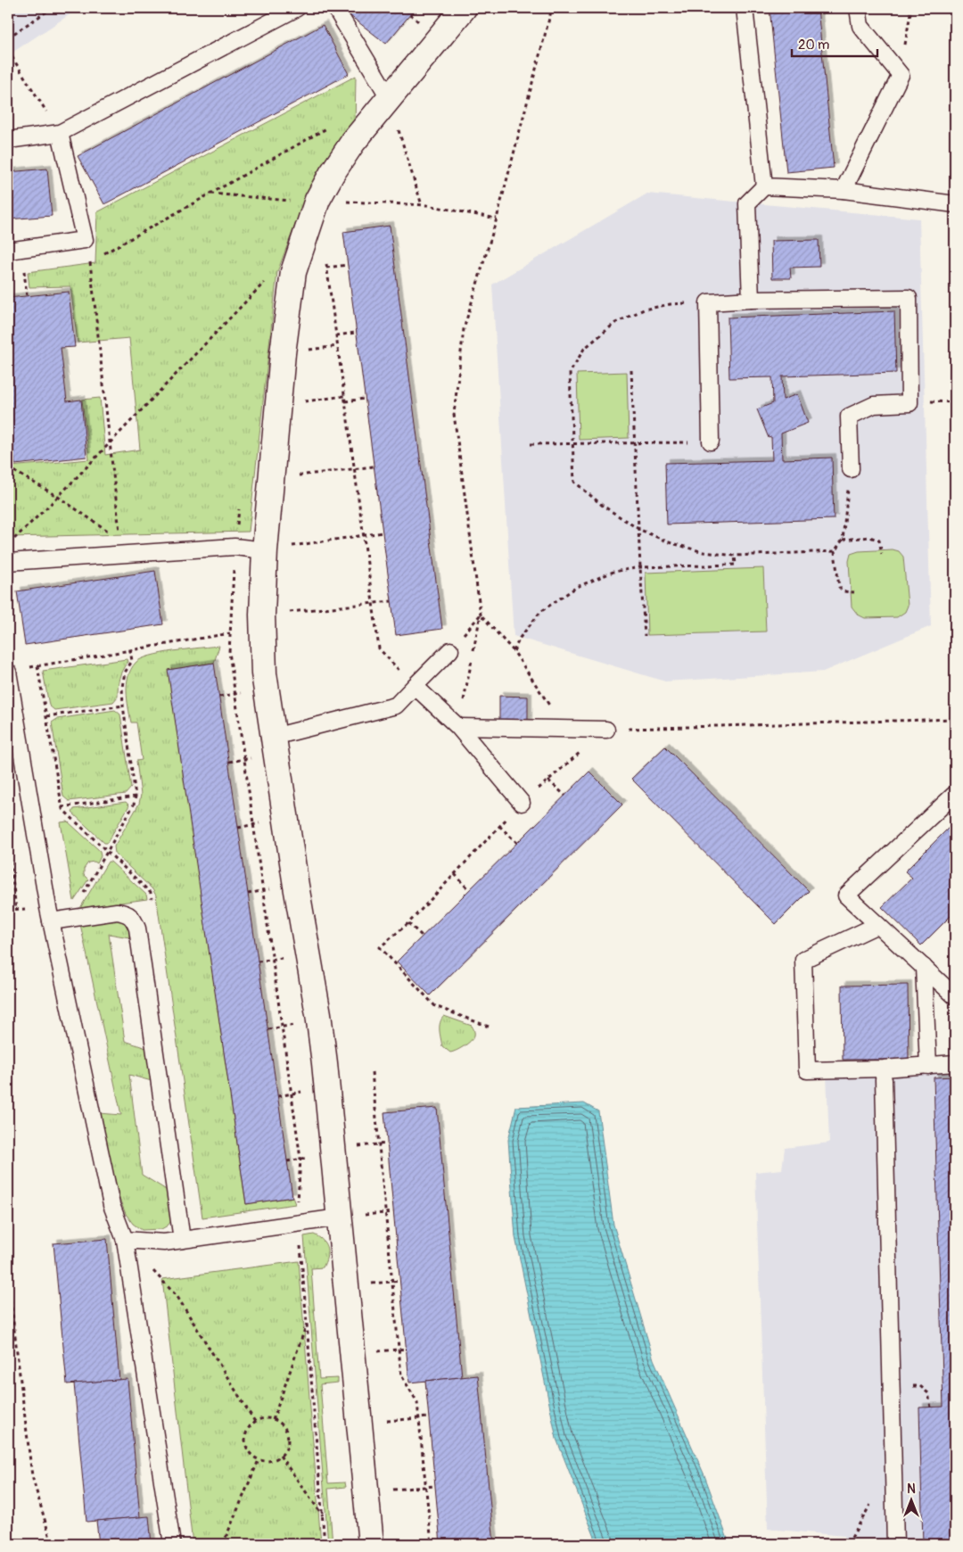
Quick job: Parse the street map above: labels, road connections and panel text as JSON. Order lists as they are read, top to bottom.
{
  "scale_bar": "20 m",
  "north": "top"
}
